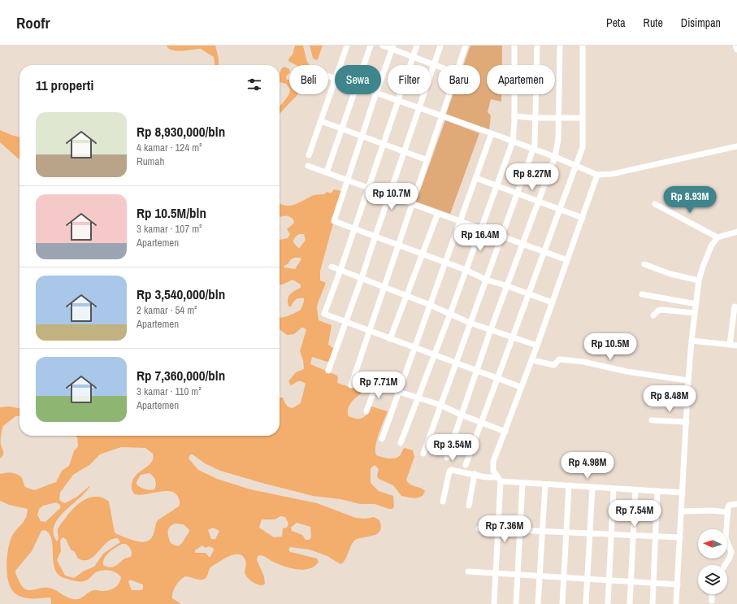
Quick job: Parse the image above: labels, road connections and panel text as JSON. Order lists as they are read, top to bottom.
{
  "north": "left",
  "page": {
    "header": "Roofr",
    "nav": ["Peta", "Rute", "Disimpan"],
    "chip": [
      "Beli",
      "Sewa",
      "Filter",
      "Baru",
      "Apartemen"
    ],
    "heading": "11 properti",
    "list": [
      {
        "name": "Rp 8,930,000/bln",
        "note": "4 kamar · 124 m² · Rumah"
      },
      {
        "name": "Rp 10.5M/bln",
        "note": "3 kamar · 107 m² · Apartemen"
      },
      {
        "name": "Rp 3,540,000/bln",
        "note": "2 kamar · 54 m² · Apartemen"
      },
      {
        "name": "Rp 7,360,000/bln",
        "note": "3 kamar · 110 m² · Apartemen"
      }
    ],
    "price": [
      "Rp 8.27M",
      "Rp 10.7M",
      "Rp 8.93M",
      "Rp 16.4M",
      "Rp 10.5M",
      "Rp 7.71M",
      "Rp 8.48M",
      "Rp 3.54M",
      "Rp 4.98M",
      "Rp 7.54M",
      "Rp 7.36M"
    ]
  }
}
